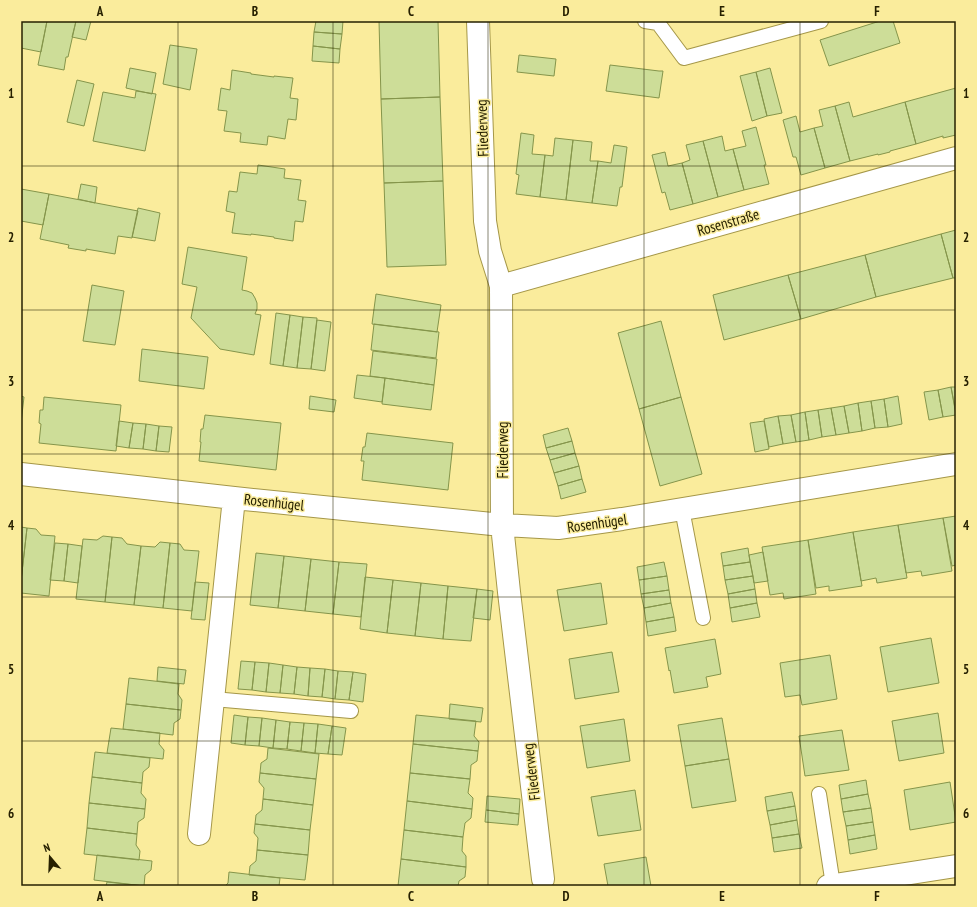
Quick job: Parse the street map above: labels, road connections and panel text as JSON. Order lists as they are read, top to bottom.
{
  "streets": {
    "street": ["Fliederweg", "Rosenstraße", "Rosenhügel"]
  },
  "crossings": [
    ["Fliederweg", "Rosenstraße"],
    ["Fliederweg", "Rosenhügel"]
  ],
  "north": "top",
  "grid": {
    "columns": [
      "A",
      "B",
      "C",
      "D",
      "E",
      "F"
    ],
    "rows": [
      "1",
      "2",
      "3",
      "4",
      "5",
      "6"
    ]
  }
}
